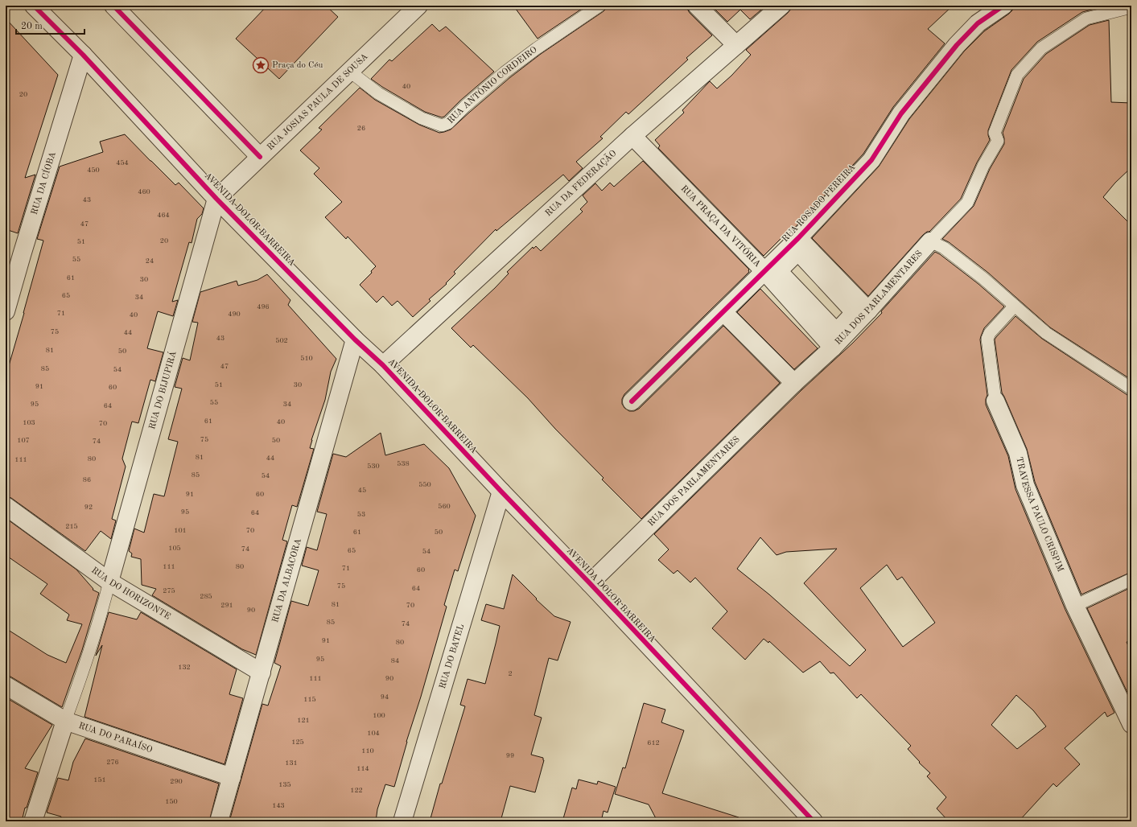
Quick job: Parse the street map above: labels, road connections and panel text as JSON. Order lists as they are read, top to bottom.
{
  "streets": {
    "street": [
      "RUA JOSIAS PAULA DE SOUSA",
      "RUA DA CÍOBA",
      "RUA DA FEDERAÇÃO",
      "RUA ROSADO PEREIRA",
      "AVENIDA DOLOR BARREIRA",
      "RUA PRAÇA DA VITÓRIA",
      "RUA DOS PARLAMENTARES",
      "RUA DO BIJUPIRÁ",
      "TRAVESSA PAULO CRISPIM",
      "RUA DA ALBACORA",
      "RUA DO HORIZONTE",
      "RUA DO BATEL",
      "RUA DO PARAÍSO"
    ],
    "lane": ["RUA ANTÔNIO CORDEIRO"]
  },
  "crossings": [
    ["RUA ANTÔNIO CORDEIRO", "RUA JOSIAS PAULA DE SOUSA"],
    ["RUA JOSIAS PAULA DE SOUSA", "AVENIDA DOLOR BARREIRA"],
    ["RUA JOSIAS PAULA DE SOUSA", "RUA DO BIJUPIRÁ"],
    ["RUA DA CÍOBA", "AVENIDA DOLOR BARREIRA"],
    ["RUA DA FEDERAÇÃO", "AVENIDA DOLOR BARREIRA"],
    ["RUA DA FEDERAÇÃO", "RUA PRAÇA DA VITÓRIA"],
    ["RUA ROSADO PEREIRA", "RUA PRAÇA DA VITÓRIA"],
    ["AVENIDA DOLOR BARREIRA", "RUA DOS PARLAMENTARES"],
    ["AVENIDA DOLOR BARREIRA", "RUA DO BIJUPIRÁ"],
    ["AVENIDA DOLOR BARREIRA", "RUA DA ALBACORA"],
    ["AVENIDA DOLOR BARREIRA", "RUA DO BATEL"],
    ["RUA PRAÇA DA VITÓRIA", "RUA DOS PARLAMENTARES"],
    ["RUA DO BIJUPIRÁ", "RUA DO HORIZONTE"],
    ["RUA DA ALBACORA", "RUA DO HORIZONTE"],
    ["RUA DA ALBACORA", "RUA DO PARAÍSO"]
  ],
  "places": {
    "place": ["Praça do Céu"]
  },
  "house_numbers": [
    "40",
    "20",
    "26",
    "454",
    "450",
    "460",
    "43",
    "464",
    "47",
    "20",
    "51",
    "55",
    "24",
    "61",
    "30",
    "65",
    "34",
    "496",
    "71",
    "490",
    "40",
    "75",
    "44",
    "43",
    "502",
    "81",
    "50",
    "510",
    "47",
    "85",
    "54",
    "51",
    "30",
    "91",
    "60",
    "55",
    "95",
    "34",
    "64",
    "61",
    "40",
    "103",
    "70",
    "75",
    "107",
    "50",
    "74",
    "81",
    "44",
    "80",
    "111",
    "538",
    "530",
    "85",
    "54",
    "86",
    "550",
    "45",
    "91",
    "60",
    "560",
    "92",
    "95",
    "64",
    "53",
    "215",
    "101",
    "70",
    "61",
    "50",
    "105",
    "74",
    "65",
    "54",
    "111",
    "80",
    "71",
    "60",
    "75",
    "64",
    "275",
    "285",
    "81",
    "291",
    "70",
    "90",
    "85",
    "74",
    "91",
    "80",
    "95",
    "84",
    "132",
    "2",
    "111",
    "90",
    "94",
    "115",
    "100",
    "121",
    "104",
    "125",
    "612",
    "110",
    "99",
    "276",
    "131",
    "114",
    "151",
    "290",
    "135",
    "122",
    "150",
    "143"
  ],
  "scale_bar": "20 m"
}
